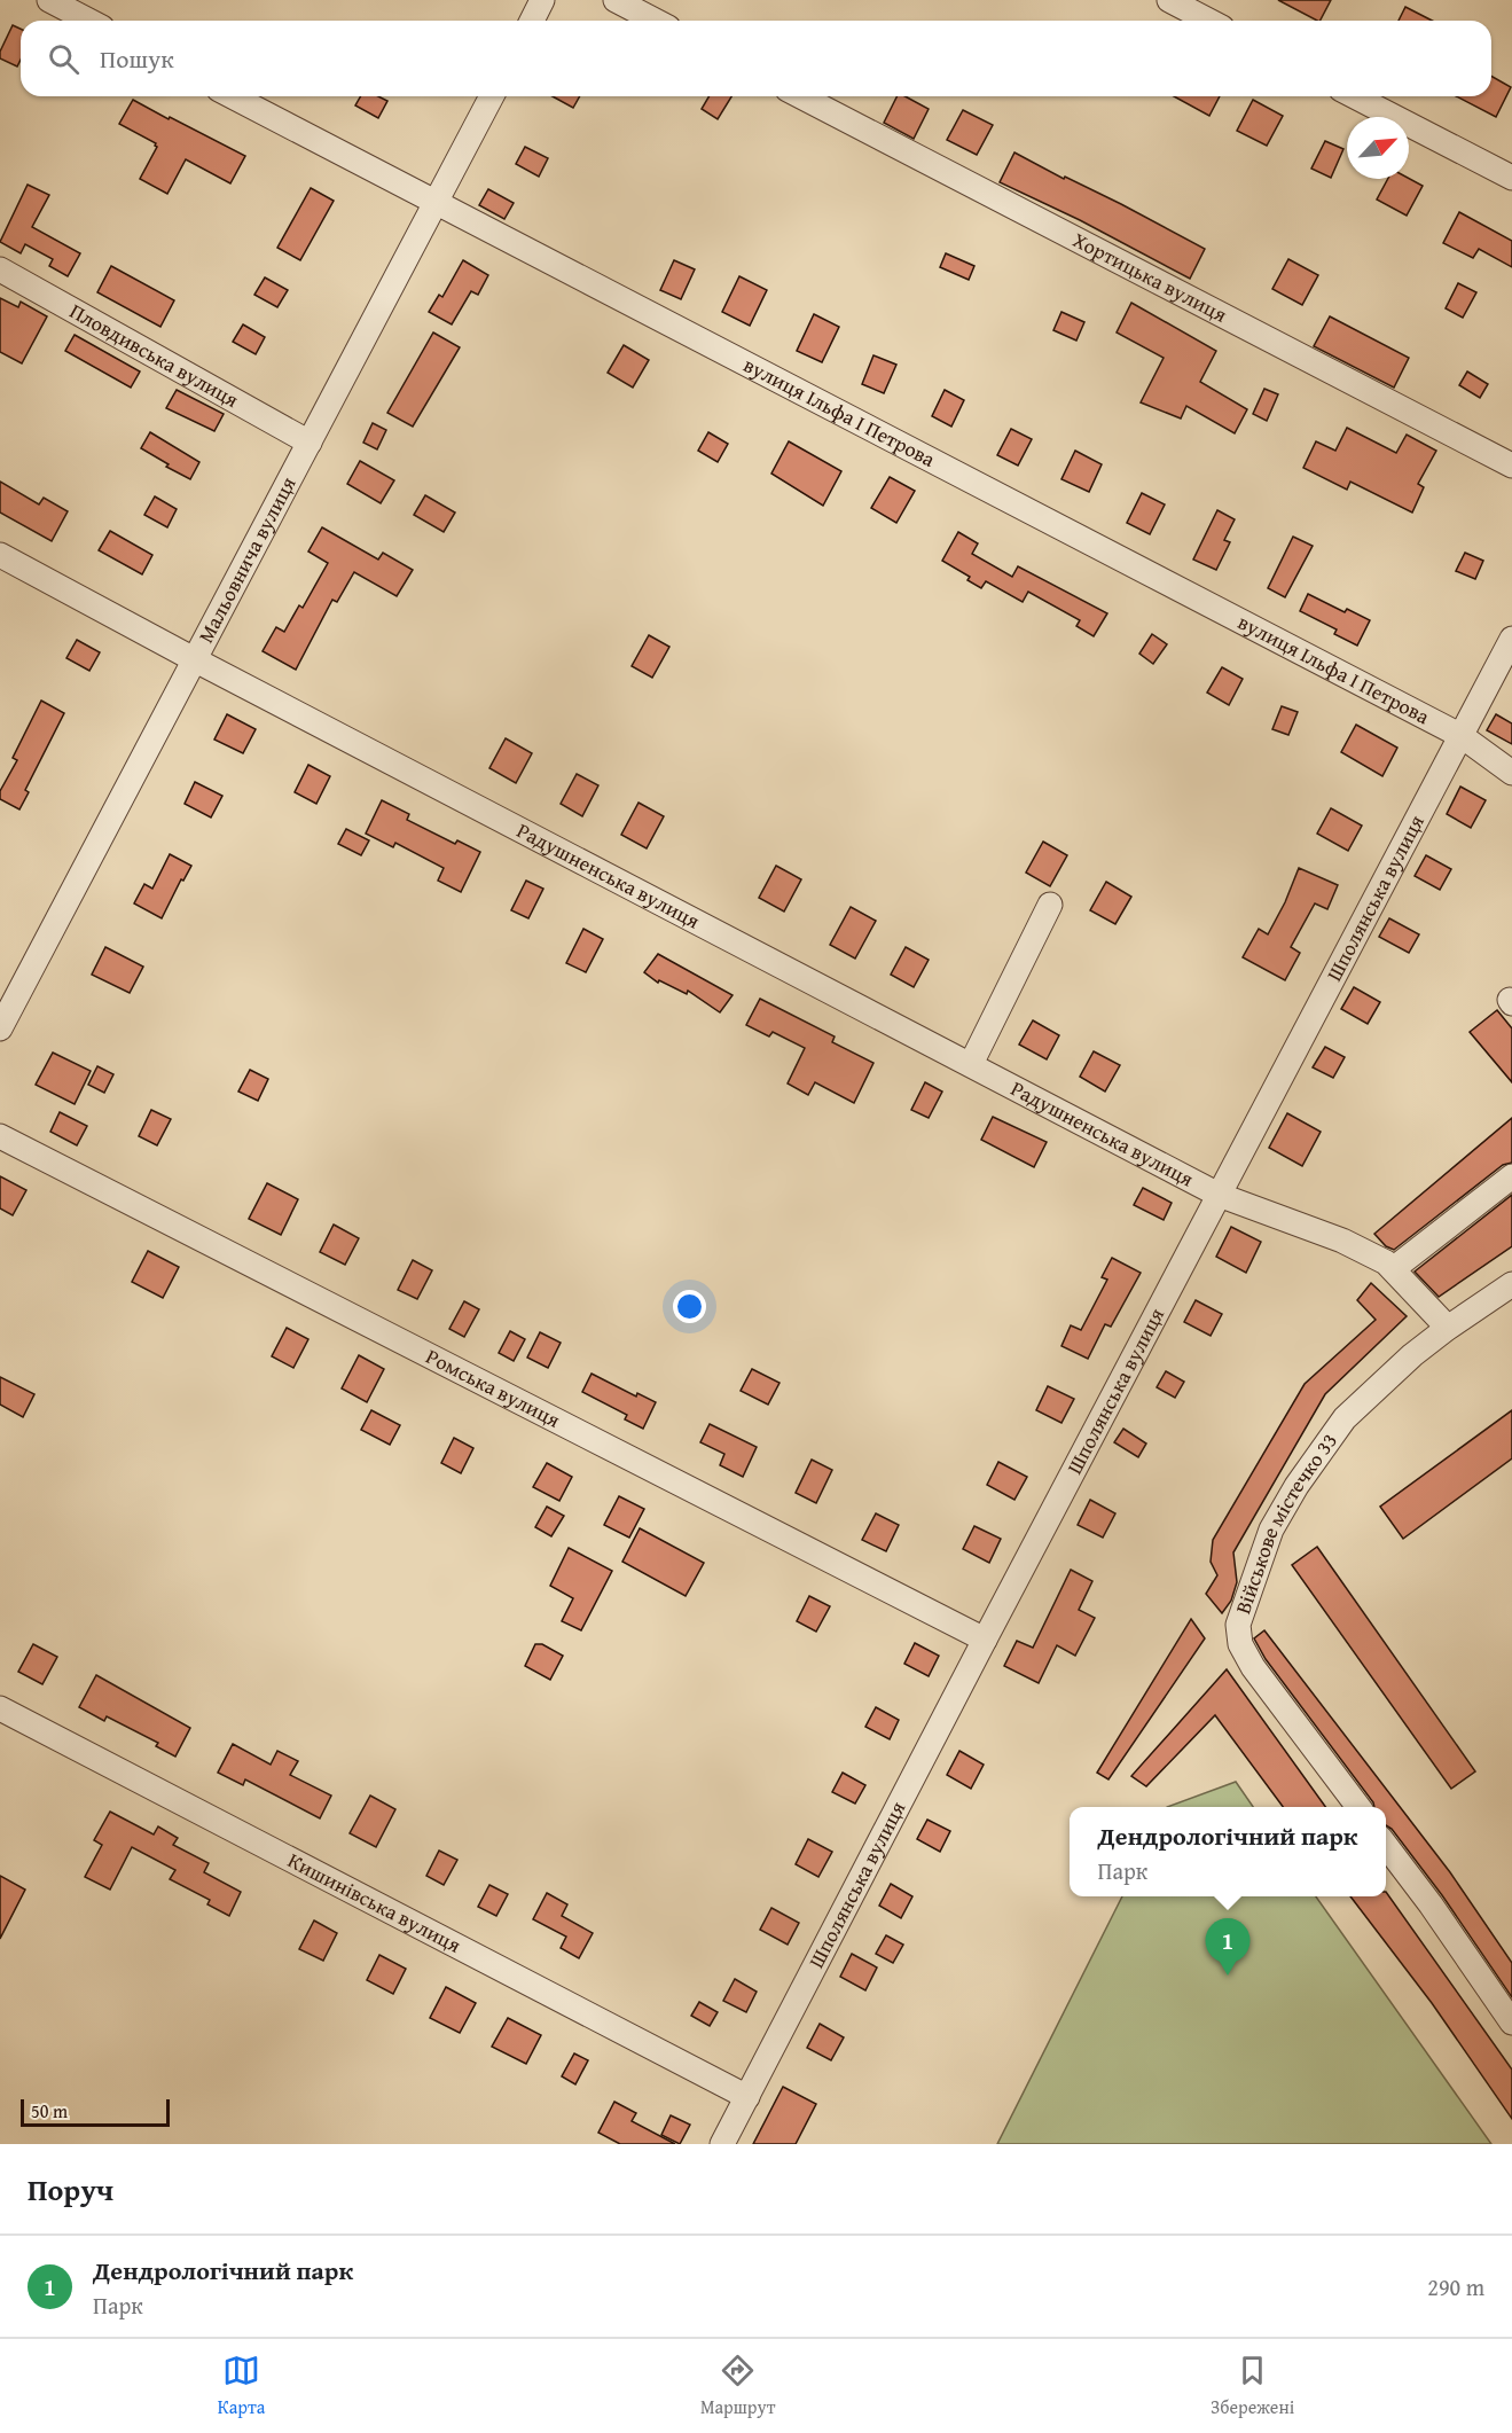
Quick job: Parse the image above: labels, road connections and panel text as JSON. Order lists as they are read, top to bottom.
{
  "streets": {
    "street": [
      "Хортицька вулиця",
      "Пловдивська вулиця",
      "вулиця Ільфа І Петрова",
      "Мальовнича вулиця",
      "Радушненська вулиця",
      "Шполянська вулиця",
      "Ромська вулиця",
      "Військове містечко 33",
      "Кишинівська вулиця"
    ]
  },
  "crossings": [
    ["Пловдивська вулиця", "Мальовнича вулиця"],
    ["вулиця Ільфа І Петрова", "Мальовнича вулиця"],
    ["вулиця Ільфа І Петрова", "Шполянська вулиця"],
    ["Мальовнича вулиця", "Радушненська вулиця"],
    ["Радушненська вулиця", "Шполянська вулиця"],
    ["Радушненська вулиця", "Військове містечко 33"],
    ["Шполянська вулиця", "Ромська вулиця"],
    ["Шполянська вулиця", "Кишинівська вулиця"]
  ],
  "scale_bar": "50 m",
  "north": "top right",
  "page": {
    "search": "Пошук",
    "popup": ["Дендрологічний парк", "Парк"],
    "pins": "1",
    "scale": "50 m",
    "heading": "Поруч",
    "list": [
      {
        "mark": "1",
        "name": "Дендрологічний парк",
        "note": "Парк",
        "value": "290 m"
      }
    ],
    "nav": ["Карта", "Маршрут", "Збережені"]
  }
}
